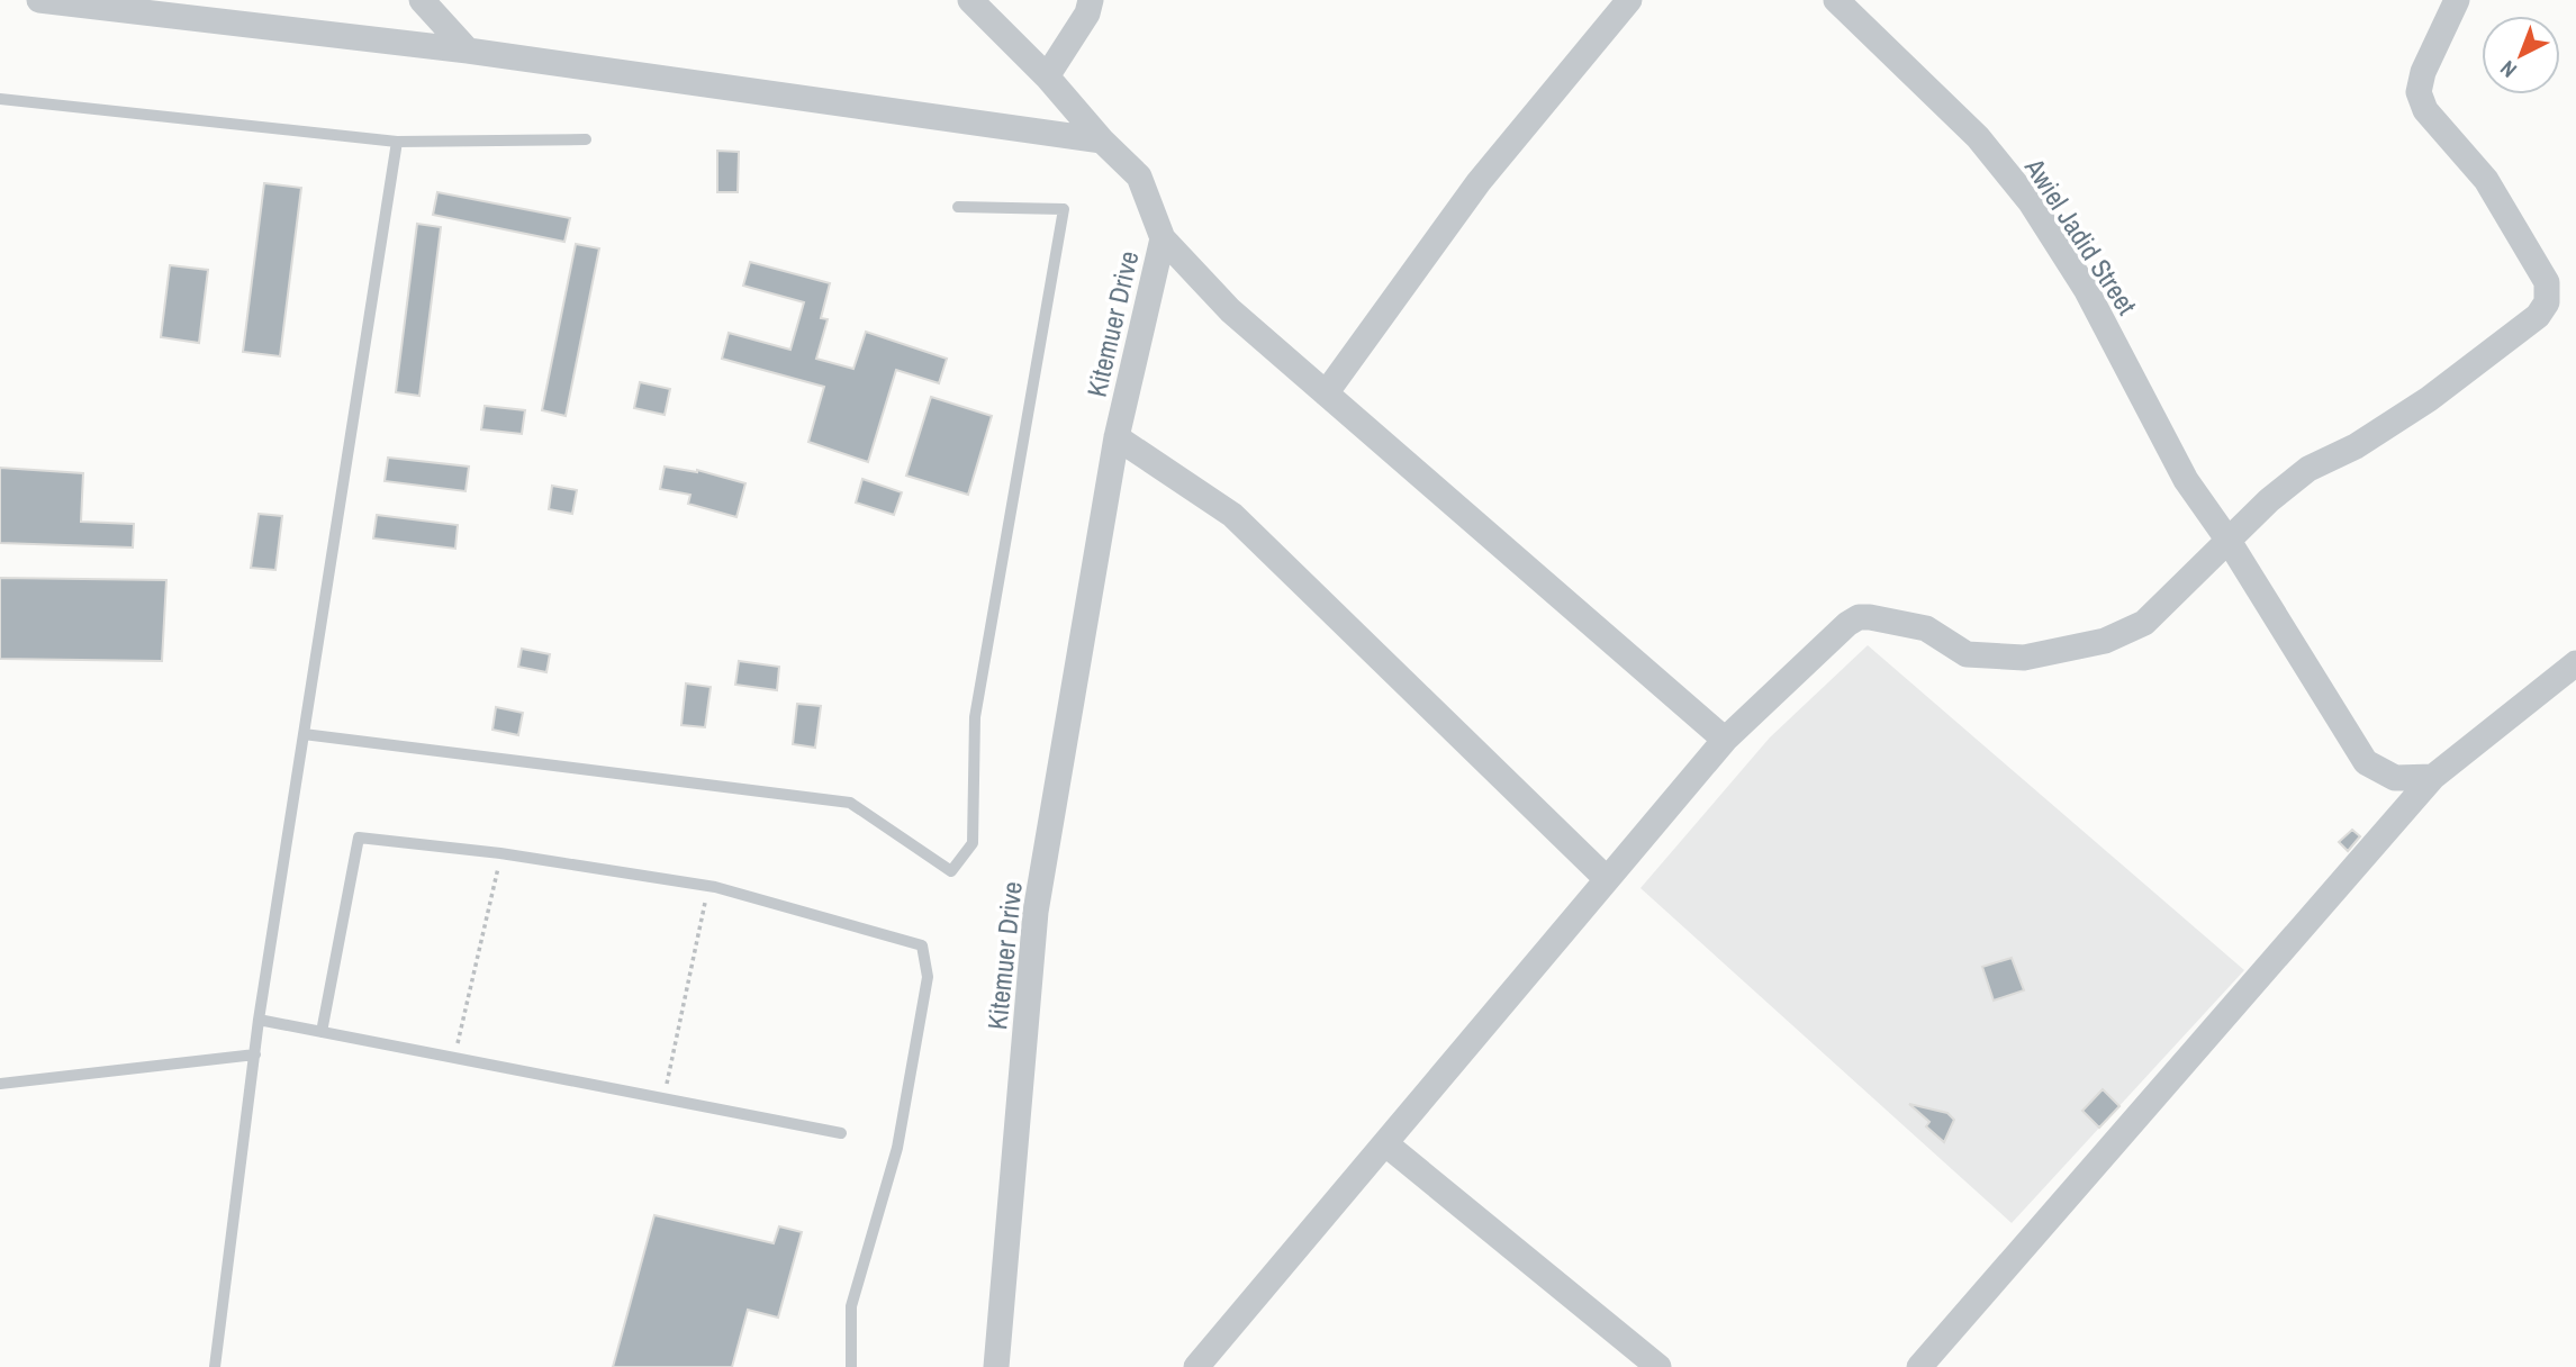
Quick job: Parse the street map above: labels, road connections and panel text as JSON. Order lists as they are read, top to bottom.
{
  "streets": {
    "street": ["Awiel Jadid Street", "Kitemuer Drive"]
  },
  "north": "bottom left"
}
